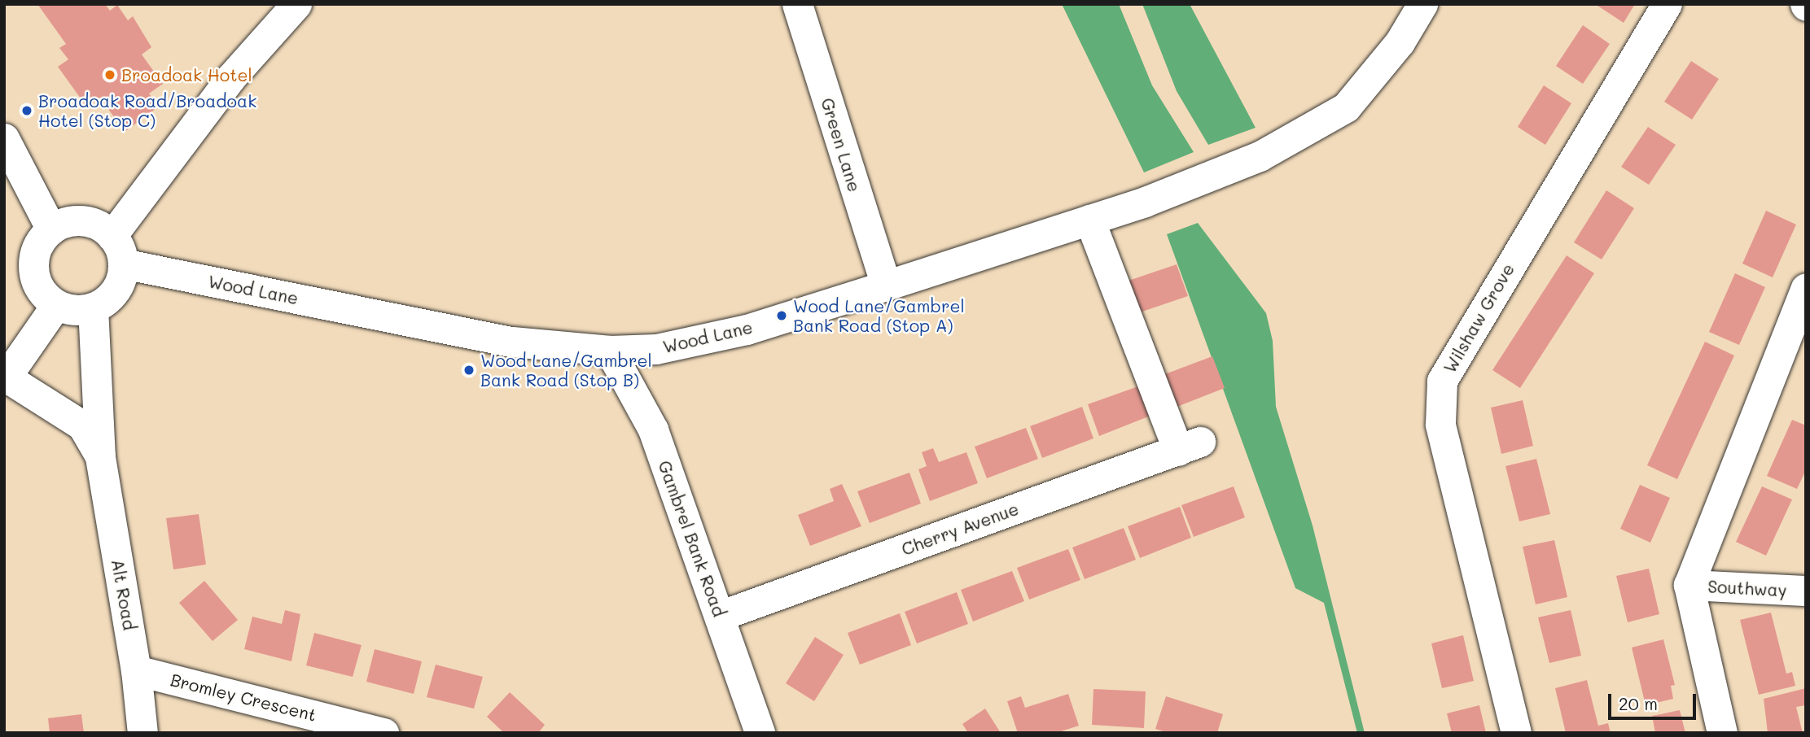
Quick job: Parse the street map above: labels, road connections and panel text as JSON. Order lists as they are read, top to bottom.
{
  "streets": {
    "street": [
      "Green Lane",
      "Wood Lane",
      "Wilshaw Grove",
      "Cherry Avenue",
      "Gambrel Bank Road",
      "Southway",
      "Alt Road",
      "Bromley Crescent"
    ]
  },
  "crossings": [
    ["Green Lane", "Wood Lane"],
    ["Wood Lane", "Cherry Avenue"],
    ["Wood Lane", "Gambrel Bank Road"],
    ["Wood Lane", "Alt Road"],
    ["Cherry Avenue", "Gambrel Bank Road"],
    ["Alt Road", "Bromley Crescent"]
  ],
  "places": [
    "Broadoak Hotel",
    "Broadoak Road/Broadoak Hotel (Stop C)",
    "Wood Lane/Gambrel Bank Road (Stop A)",
    "Wood Lane/Gambrel Bank Road (Stop B)"
  ],
  "scale_bar": "20 m"
}
